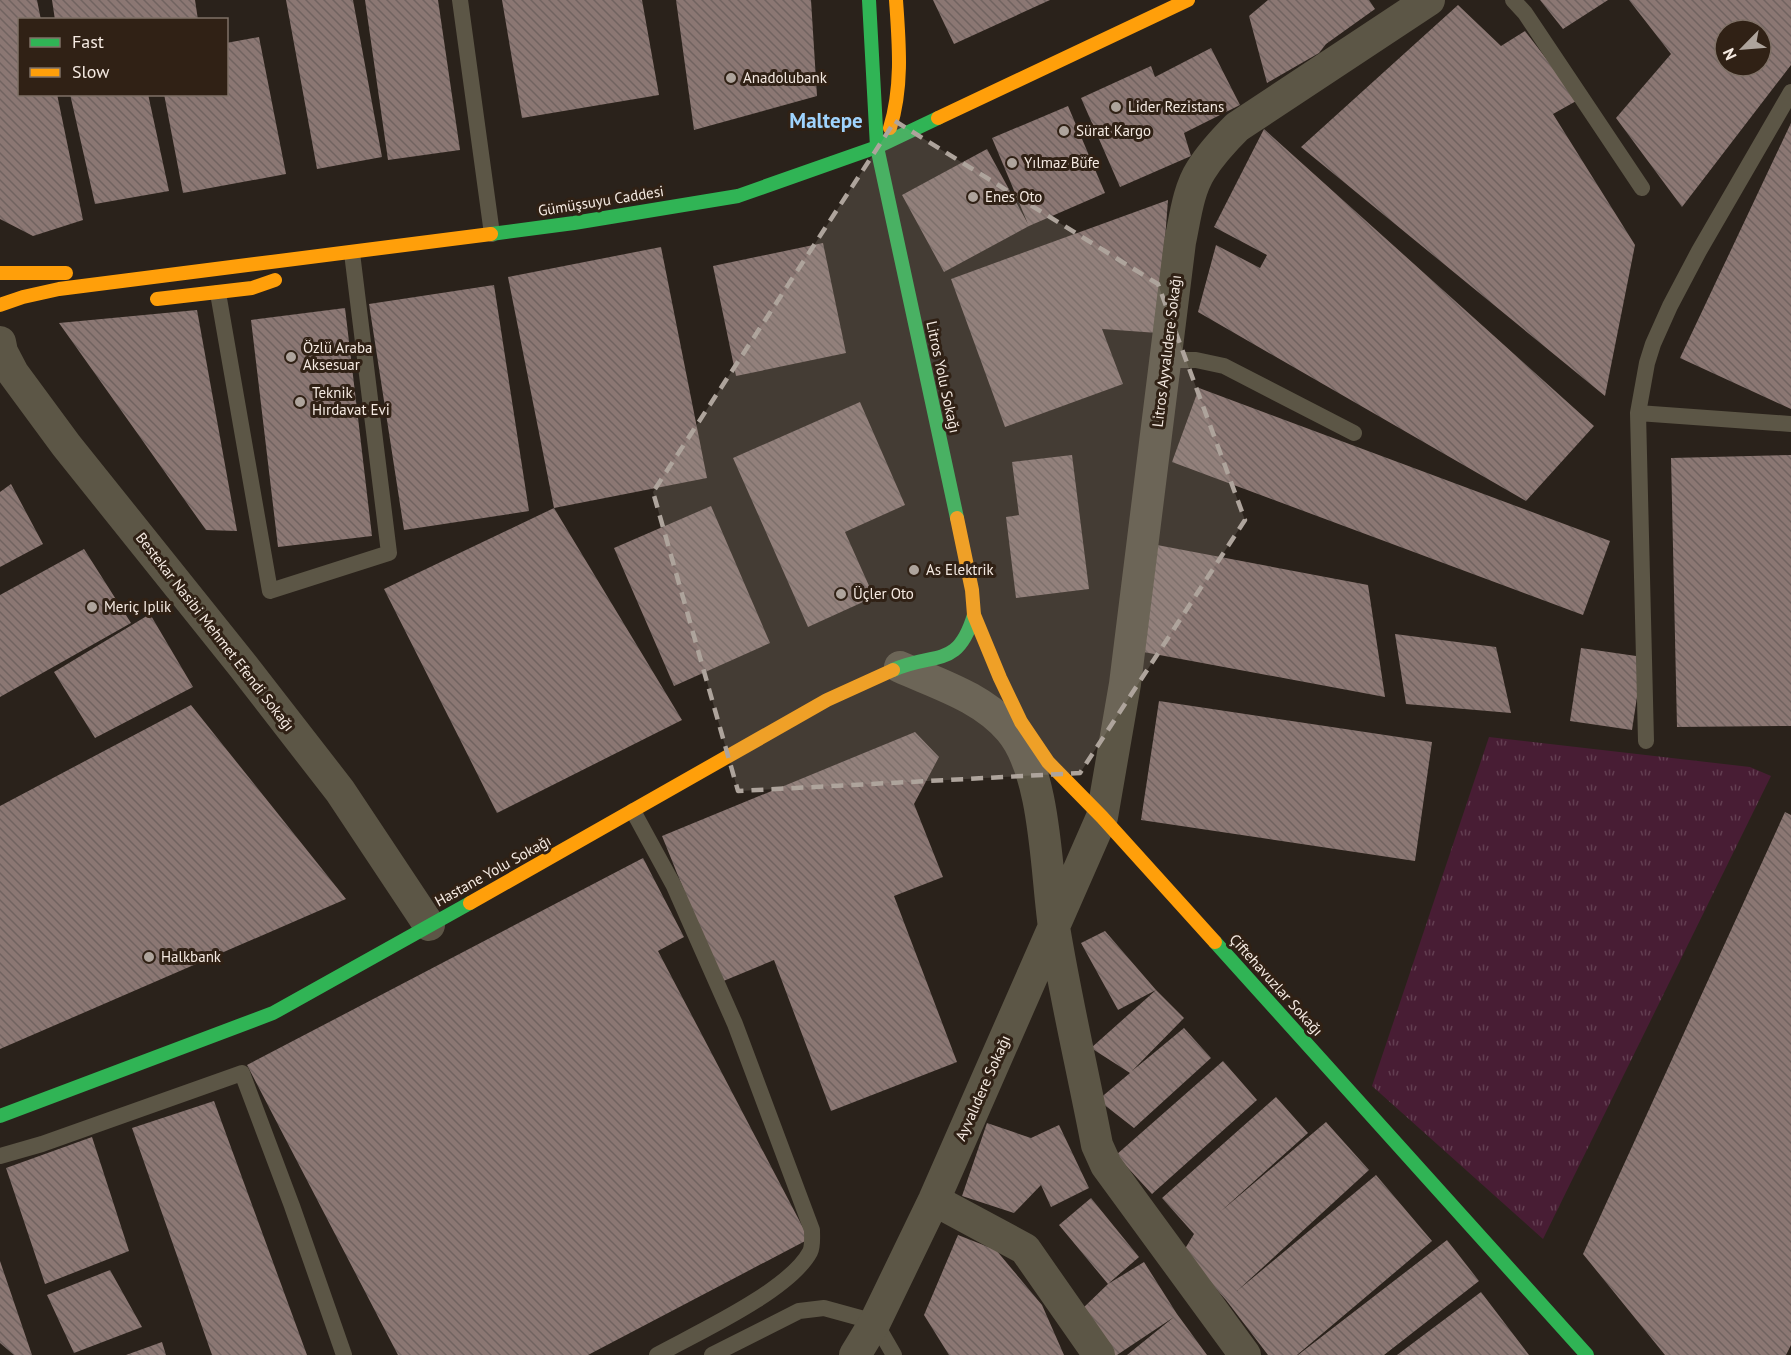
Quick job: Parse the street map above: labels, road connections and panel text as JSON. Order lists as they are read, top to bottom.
{
  "streets": {
    "main road": [
      "Gümüşsuyu Caddesi",
      "Litros Yolu Sokağı",
      "Hastane Yolu Sokağı",
      "Çiftehavuzlar Sokağı"
    ],
    "street": ["Litros Ayvalıdere Sokağı", "Bestekar Nasibi Mehmet Efendi Sokağı", "Ayvalıdere Sokağı"]
  },
  "crossings": [
    ["Gümüşsuyu Caddesi", "Litros Yolu Sokağı"],
    ["Litros Ayvalıdere Sokağı", "Çiftehavuzlar Sokağı"],
    ["Litros Ayvalıdere Sokağı", "Ayvalıdere Sokağı"],
    ["Litros Yolu Sokağı", "Hastane Yolu Sokağı"],
    ["Litros Yolu Sokağı", "Çiftehavuzlar Sokağı"],
    ["Bestekar Nasibi Mehmet Efendi Sokağı", "Hastane Yolu Sokağı"],
    ["Hastane Yolu Sokağı", "Çiftehavuzlar Sokağı"],
    ["Çiftehavuzlar Sokağı", "Ayvalıdere Sokağı"]
  ],
  "districts": ["Maltepe"],
  "places": [
    "Anadolubank",
    "Lider Rezistans",
    "Sürat Kargo",
    "Yılmaz Büfe",
    "Enes Oto",
    "Özlü Araba Aksesuar",
    "Teknik Hırdavat Evi",
    "As Elektrik",
    "Üçler Oto",
    "Meriç Iplik",
    "Halkbank"
  ],
  "legend": ["Fast", "Slow"],
  "north": "bottom left"
}
